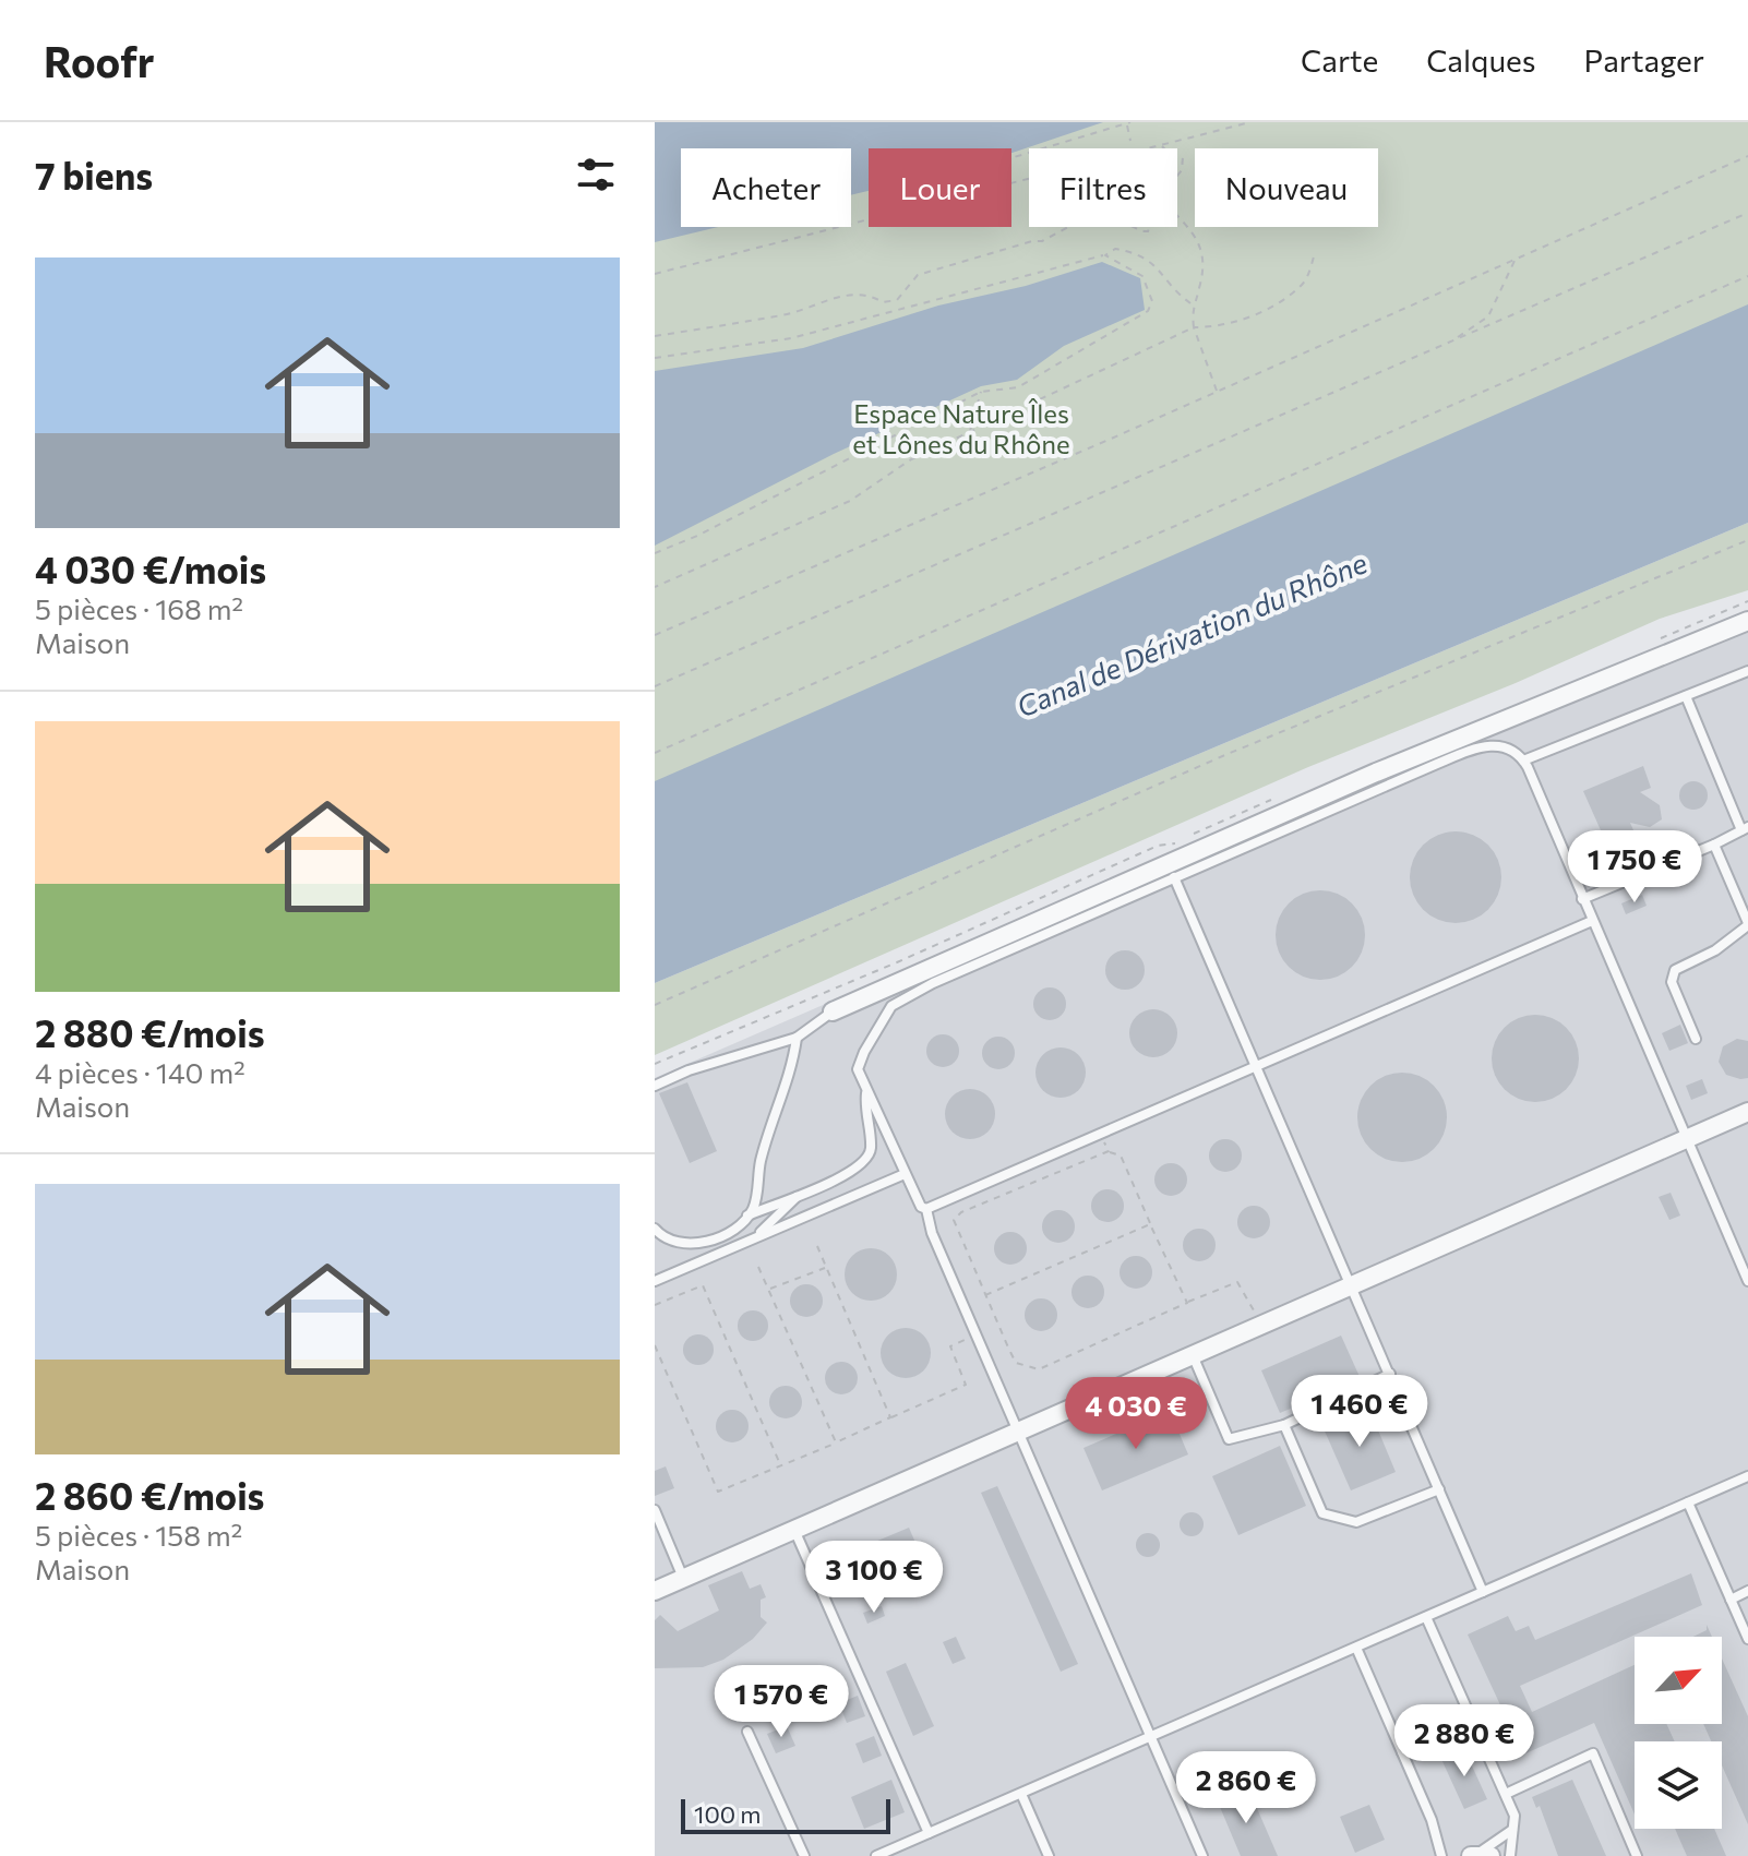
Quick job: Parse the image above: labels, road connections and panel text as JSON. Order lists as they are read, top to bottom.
{
  "water": ["Canal de Dérivation du Rhône"],
  "parks": ["Espace Nature Îles et Lônes du Rhône"],
  "scale_bar": "100 m",
  "north": "top right",
  "page": {
    "header": "Roofr",
    "nav": ["Carte", "Calques", "Partager"],
    "heading": "7 biens",
    "chip": [
      "Acheter",
      "Louer",
      "Filtres",
      "Nouveau"
    ],
    "list": [
      {
        "name": "4 030 €/mois",
        "note": "5 pièces · 168 m² · Maison"
      },
      {
        "name": "2 880 €/mois",
        "note": "4 pièces · 140 m² · Maison"
      },
      {
        "name": "2 860 €/mois",
        "note": "5 pièces · 158 m² · Maison"
      }
    ],
    "price": [
      "1 750 €",
      "1 460 €",
      "4 030 €",
      "3 100 €",
      "1 570 €",
      "2 880 €",
      "2 860 €"
    ],
    "scale": "100 m"
  }
}
